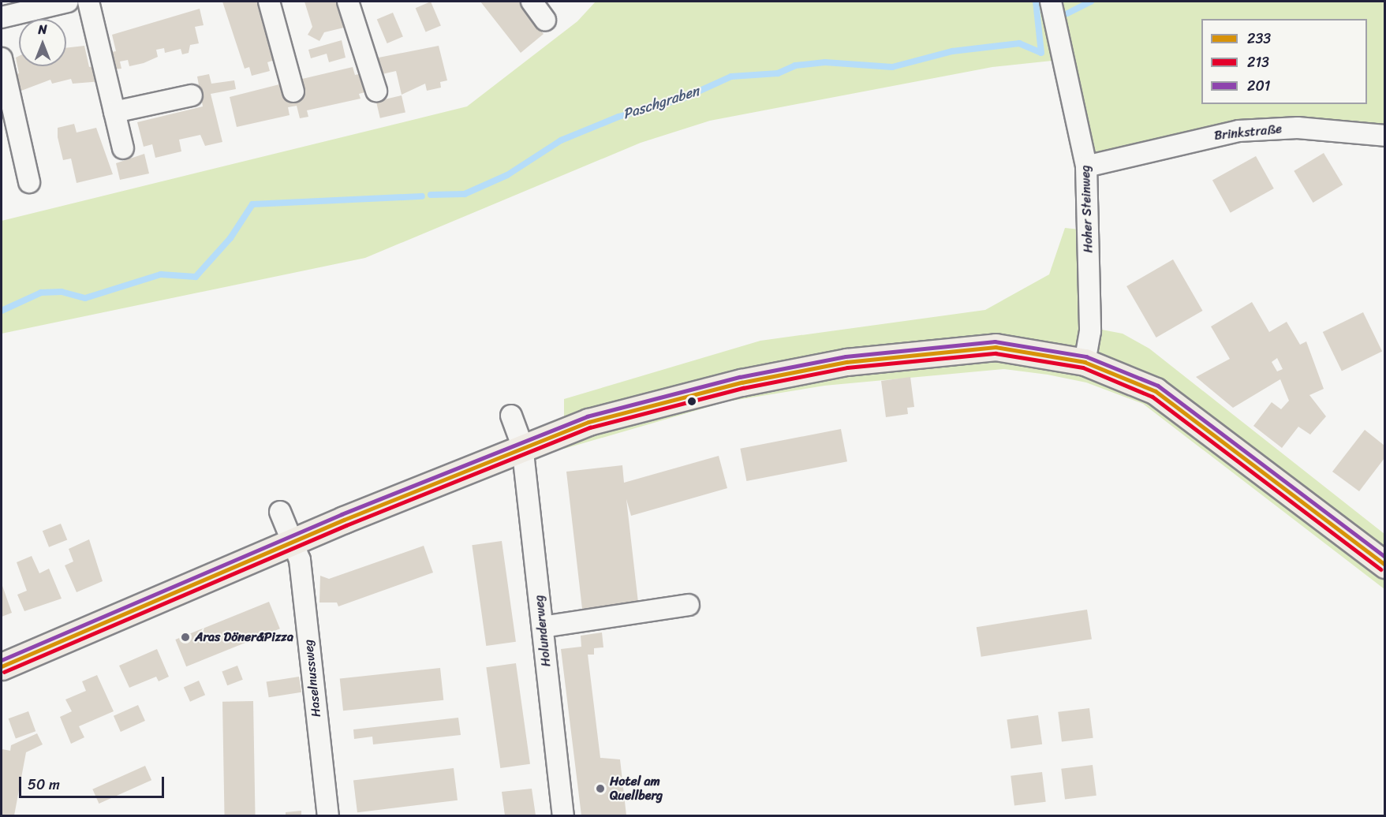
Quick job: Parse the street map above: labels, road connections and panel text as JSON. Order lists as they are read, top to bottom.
{
  "streets": {
    "street": [
      "Brinkstraße",
      "Hoher Steinweg",
      "Holunderweg",
      "Haselnussweg"
    ]
  },
  "crossings": [
    ["Brinkstraße", "Hoher Steinweg"]
  ],
  "water": ["Paschgraben"],
  "places": ["Aras Döner&Pizza", "Hotel am Quellberg"],
  "lines": ["transit line 201", "transit line 233", "transit line 213"],
  "legend": ["233", "213", "201"],
  "scale_bar": "50 m",
  "north": "top"
}
